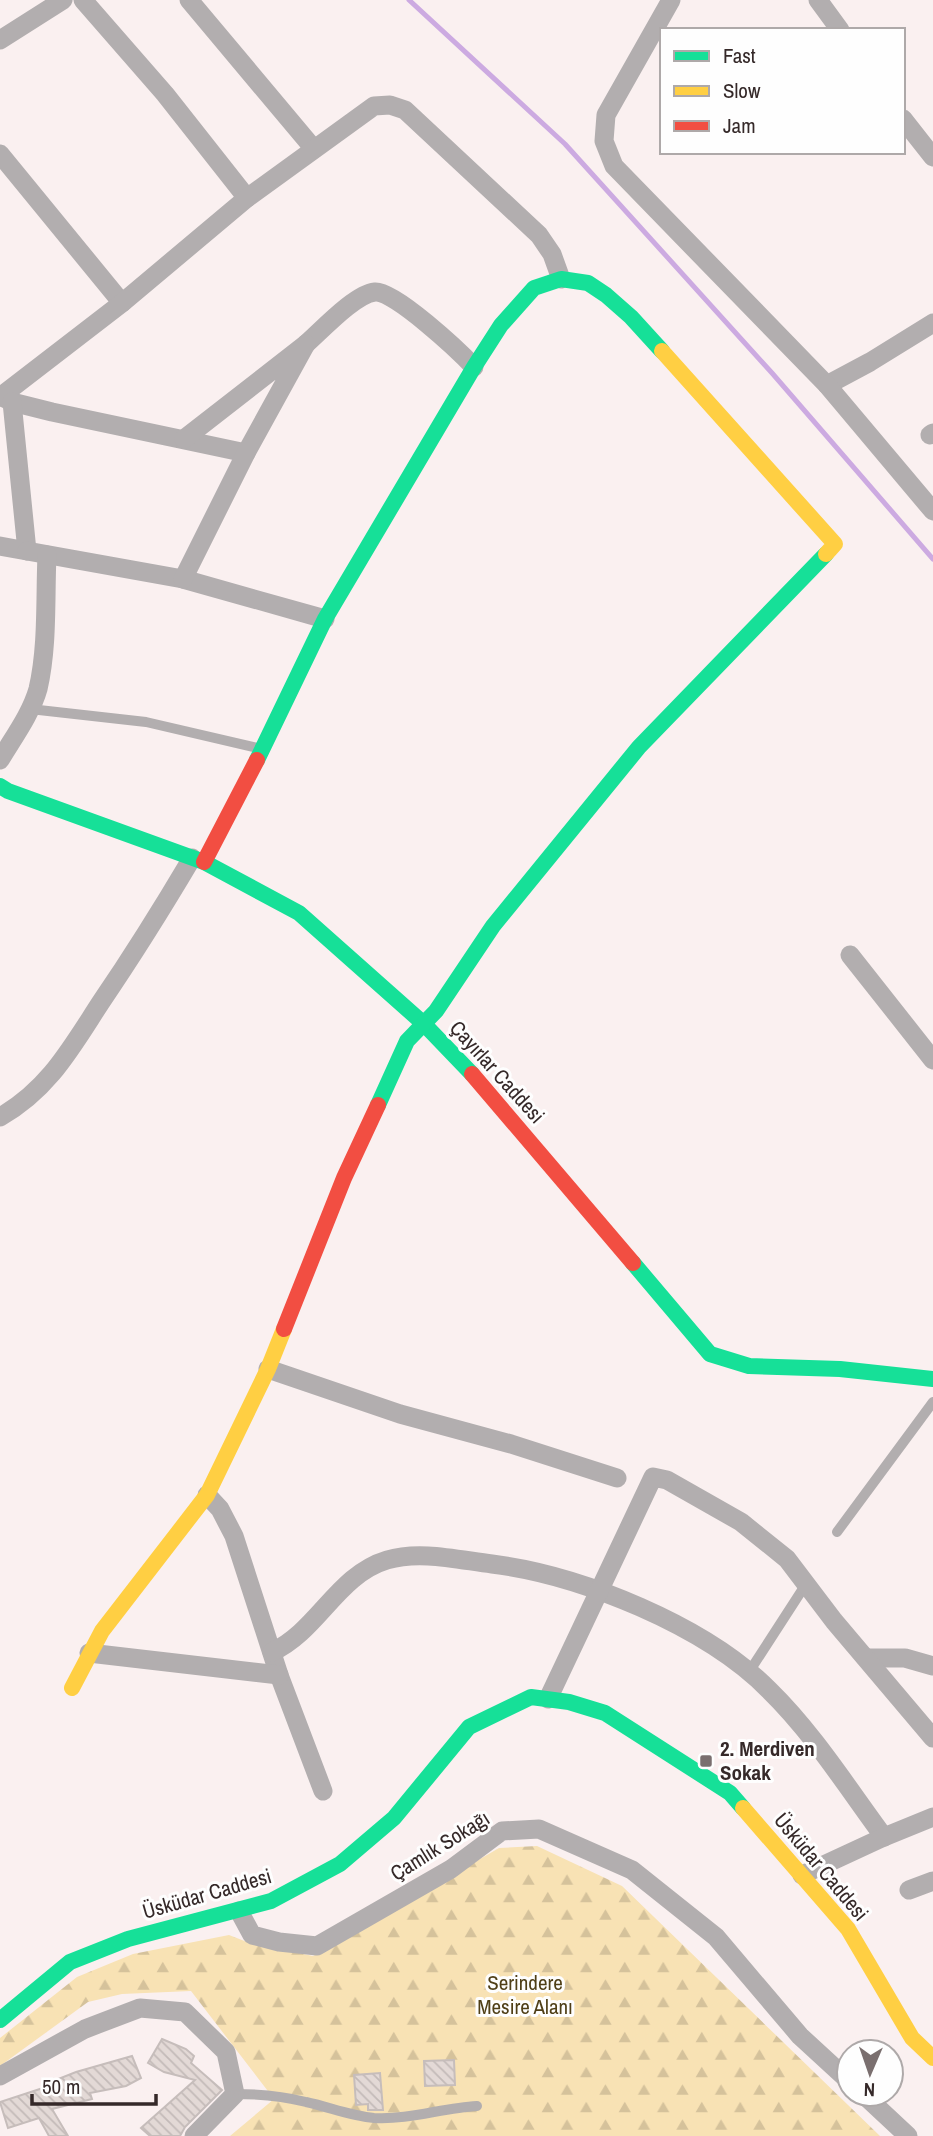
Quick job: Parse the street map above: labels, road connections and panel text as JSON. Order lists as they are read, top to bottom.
{
  "streets": {
    "street": ["Çayırlar Caddesi", "Çamlık Sokağı", "Üsküdar Caddesi"]
  },
  "crossings": [
    ["Çamlık Sokağı", "Üsküdar Caddesi"]
  ],
  "parks": ["Serindere Mesire Alanı"],
  "places": {
    "transit": ["2. Merdiven Sokak"]
  },
  "legend": ["Fast", "Slow", "Jam"],
  "scale_bar": "50 m",
  "north": "bottom"
}
